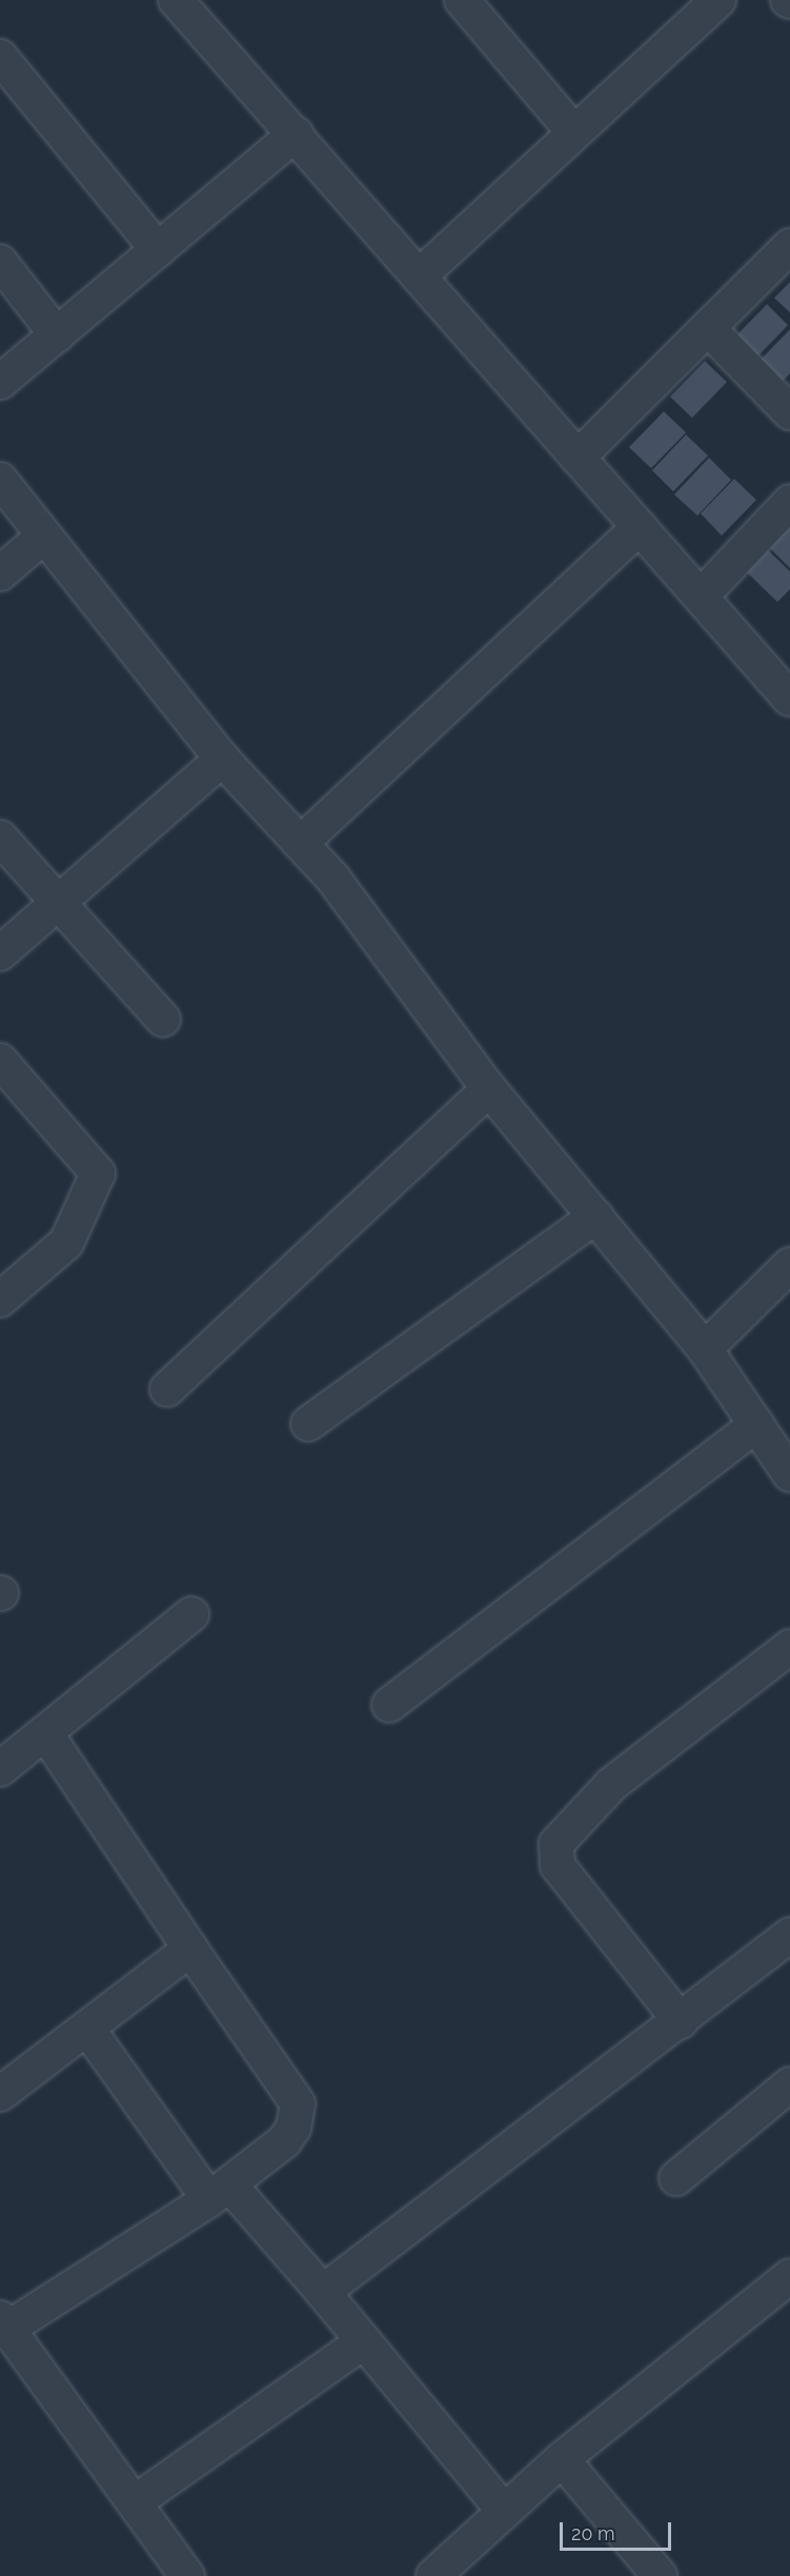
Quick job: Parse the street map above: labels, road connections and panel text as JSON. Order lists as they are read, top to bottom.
{
  "scale_bar": "20 m"
}
